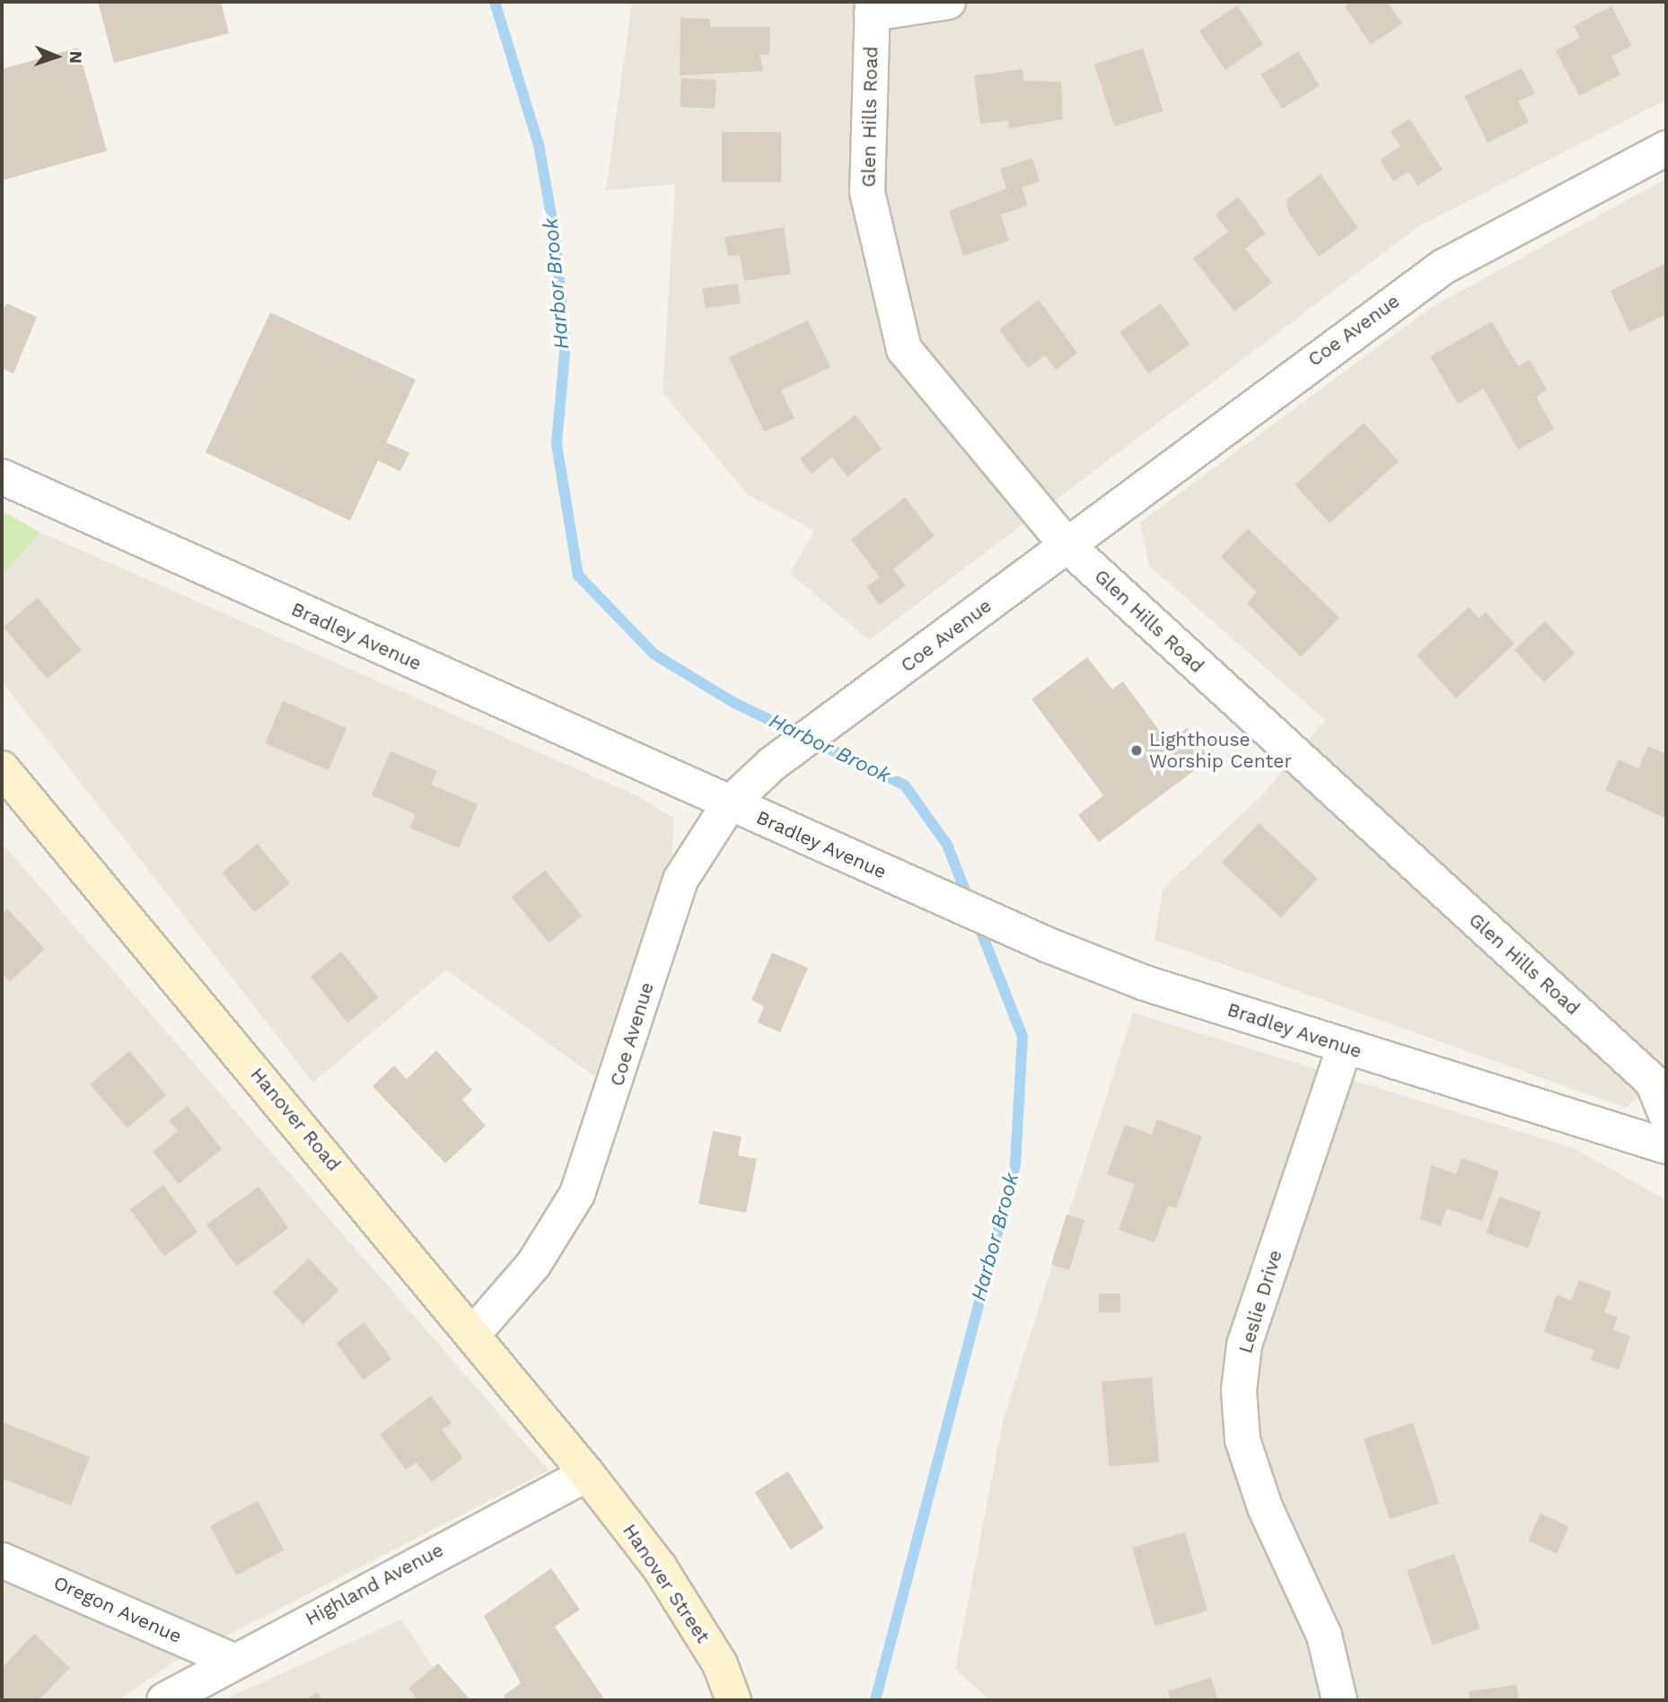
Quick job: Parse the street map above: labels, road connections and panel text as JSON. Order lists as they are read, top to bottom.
{
  "streets": {
    "main road": ["Hanover Road", "Hanover Street"],
    "street": [
      "Glen Hills Road",
      "Coe Avenue",
      "Bradley Avenue",
      "Leslie Drive",
      "Highland Avenue",
      "Oregon Avenue"
    ]
  },
  "crossings": [
    ["Glen Hills Road", "Coe Avenue"],
    ["Coe Avenue", "Bradley Avenue"],
    ["Coe Avenue", "Hanover Road"],
    ["Bradley Avenue", "Leslie Drive"],
    ["Hanover Road", "Hanover Street"],
    ["Hanover Road", "Highland Avenue"],
    ["Hanover Street", "Highland Avenue"],
    ["Highland Avenue", "Oregon Avenue"]
  ],
  "water": ["Harbor Brook"],
  "places": ["Lighthouse Worship Center"],
  "north": "right"
}
